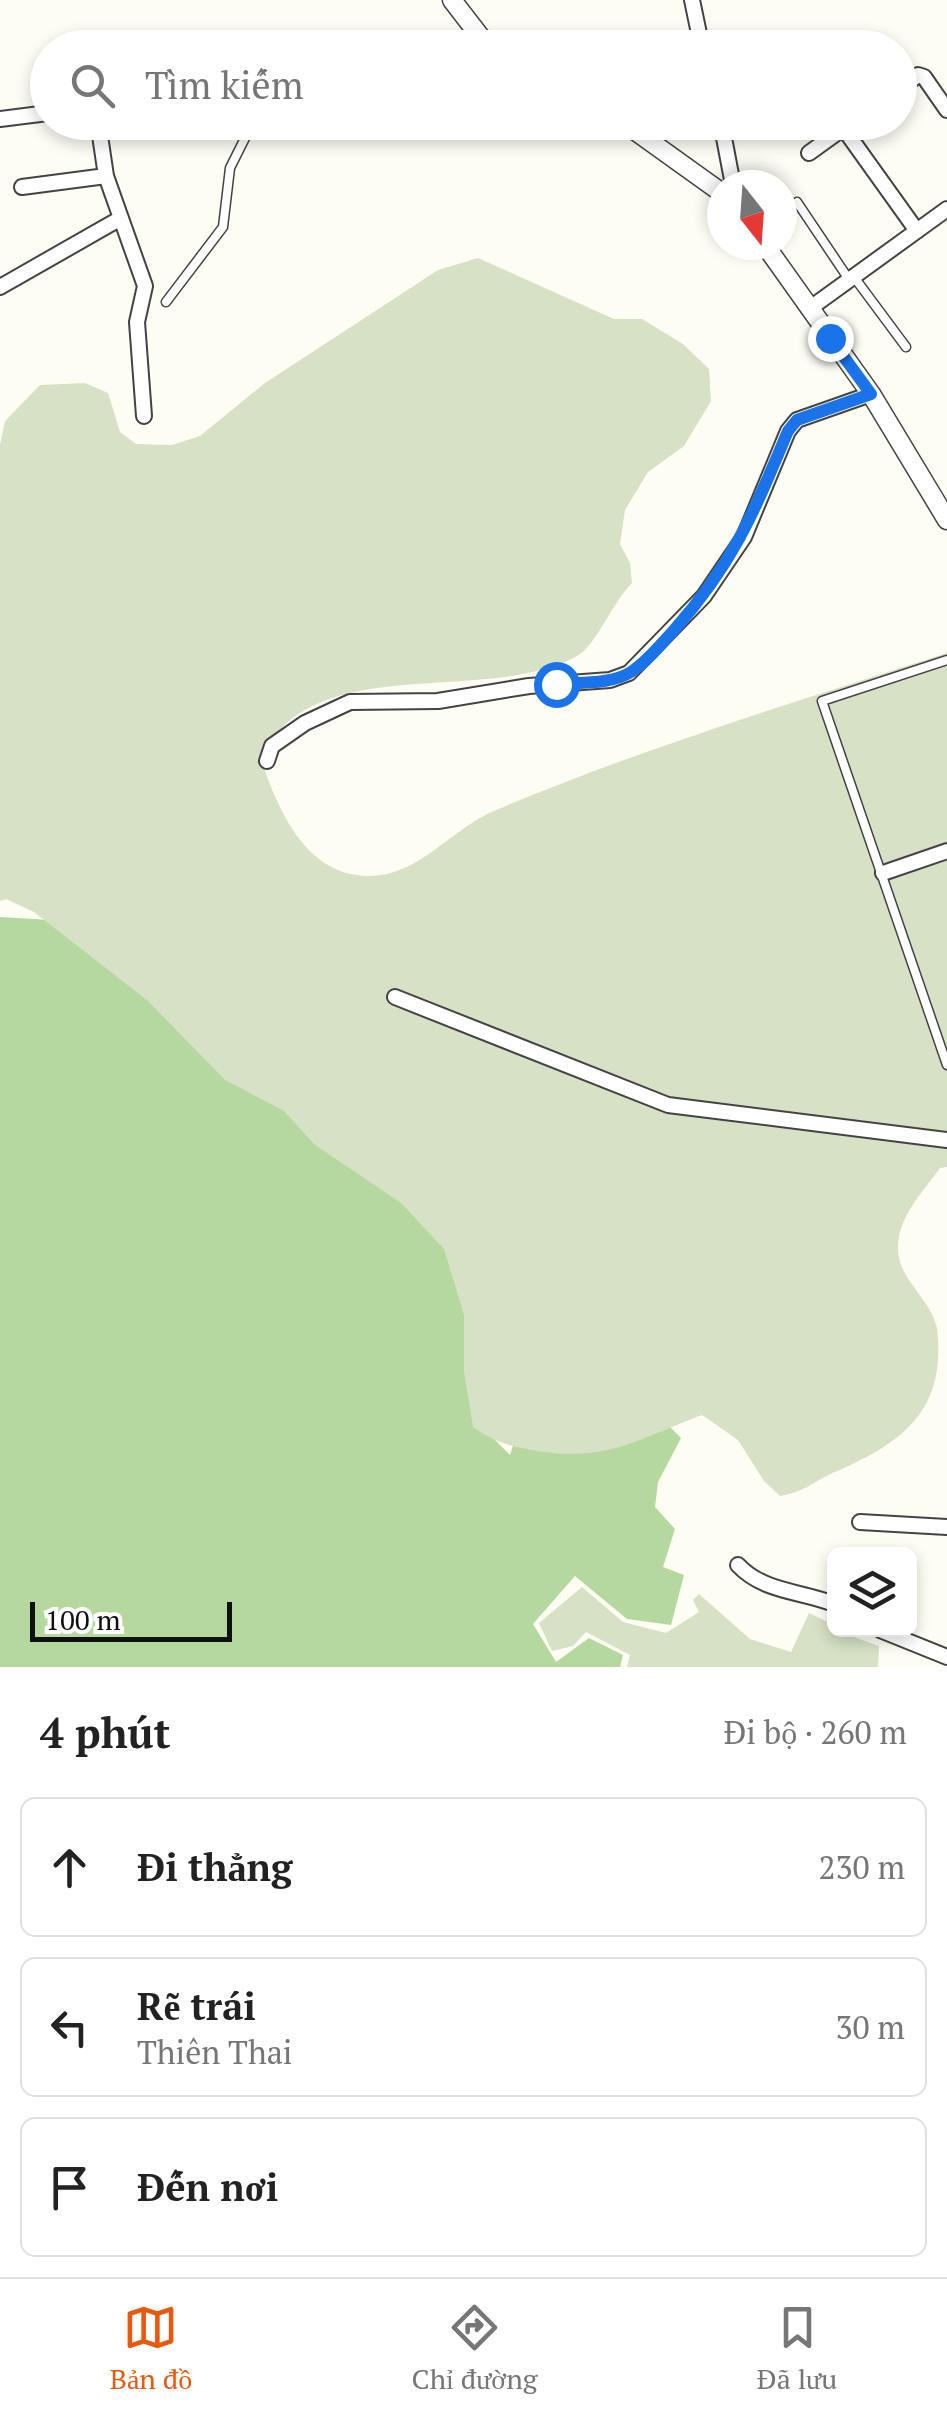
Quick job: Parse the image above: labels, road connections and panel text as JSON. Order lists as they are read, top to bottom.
{
  "scale_bar": "100 m",
  "north": "bottom",
  "page": {
    "search": "Tìm kiếm",
    "scale": "100 m",
    "heading": ["4 phút", "Đi bộ · 260 m"],
    "list": [
      ["Đi thẳng", "230 m"],
      ["Rẽ trái", "Thiên Thai", "30 m"],
      "Đến nơi"
    ],
    "nav": ["Bản đồ", "Chỉ đường", "Đã lưu"]
  }
}
